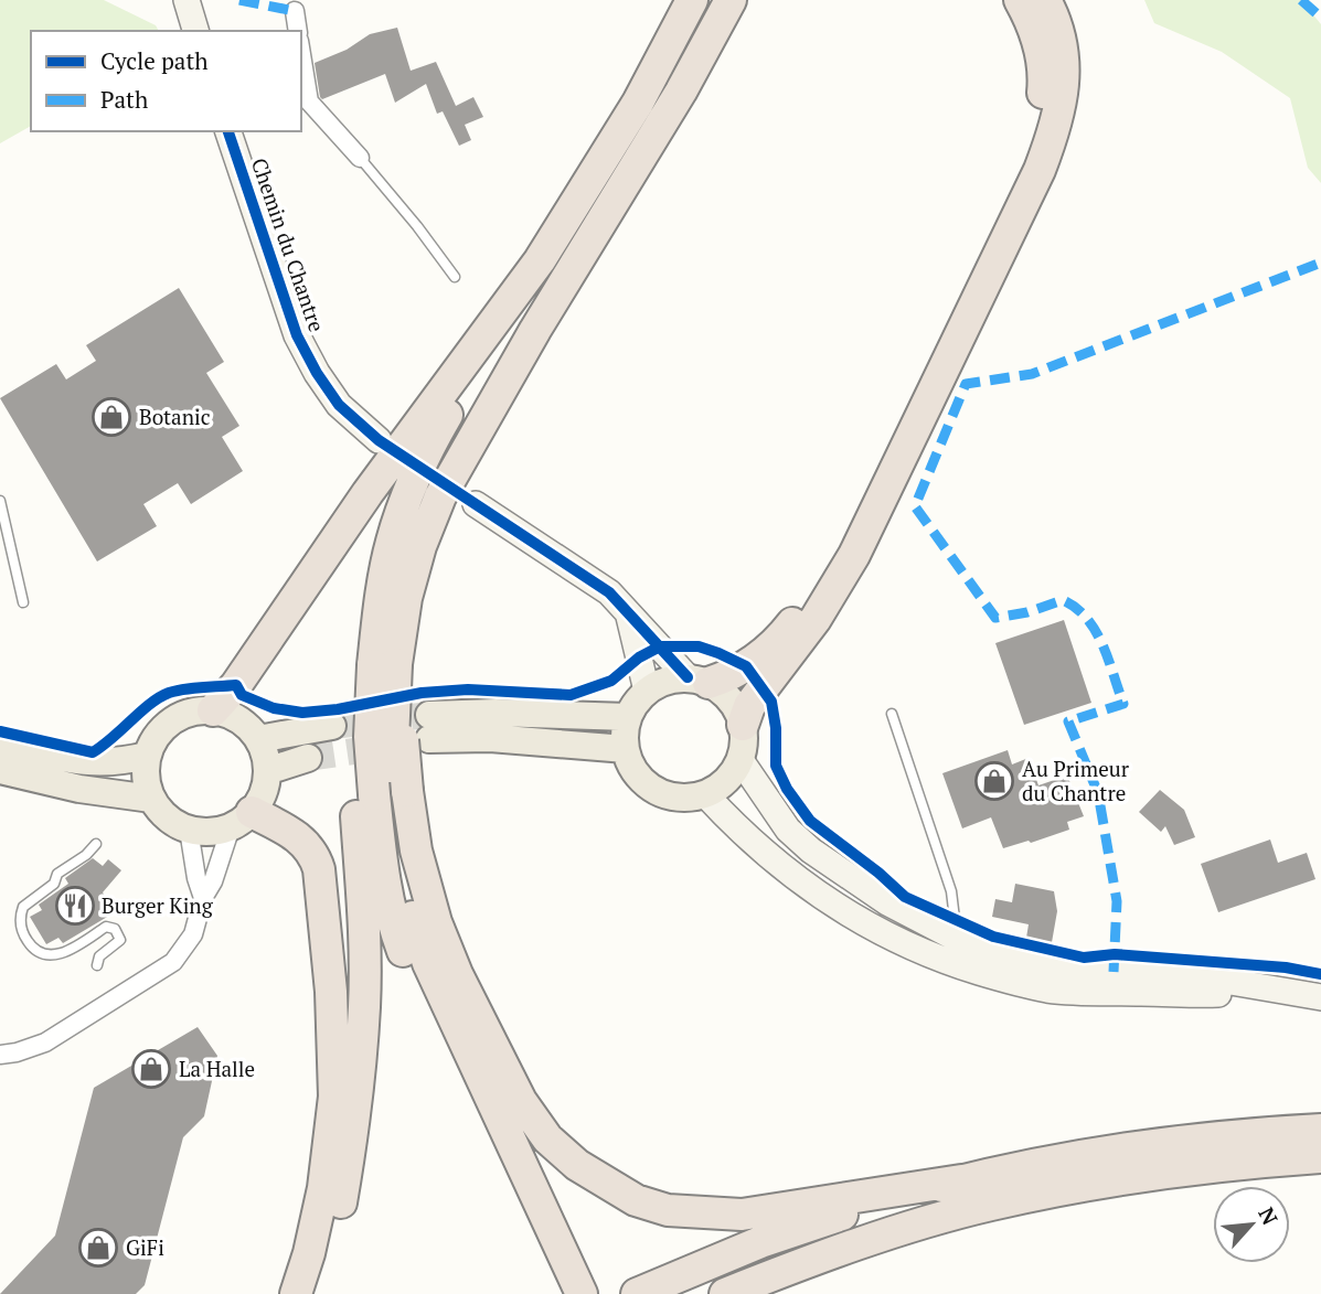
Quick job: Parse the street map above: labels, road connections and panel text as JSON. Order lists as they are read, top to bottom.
{
  "streets": {
    "main road": ["Chemin du Chantre"]
  },
  "places": {
    "shop": [
      "Botanic",
      "Au Primeur du Chantre",
      "La Halle",
      "GiFi"
    ],
    "restaurant": ["Burger King"]
  },
  "legend": ["Cycle path", "Path"],
  "north": "top right"
}
